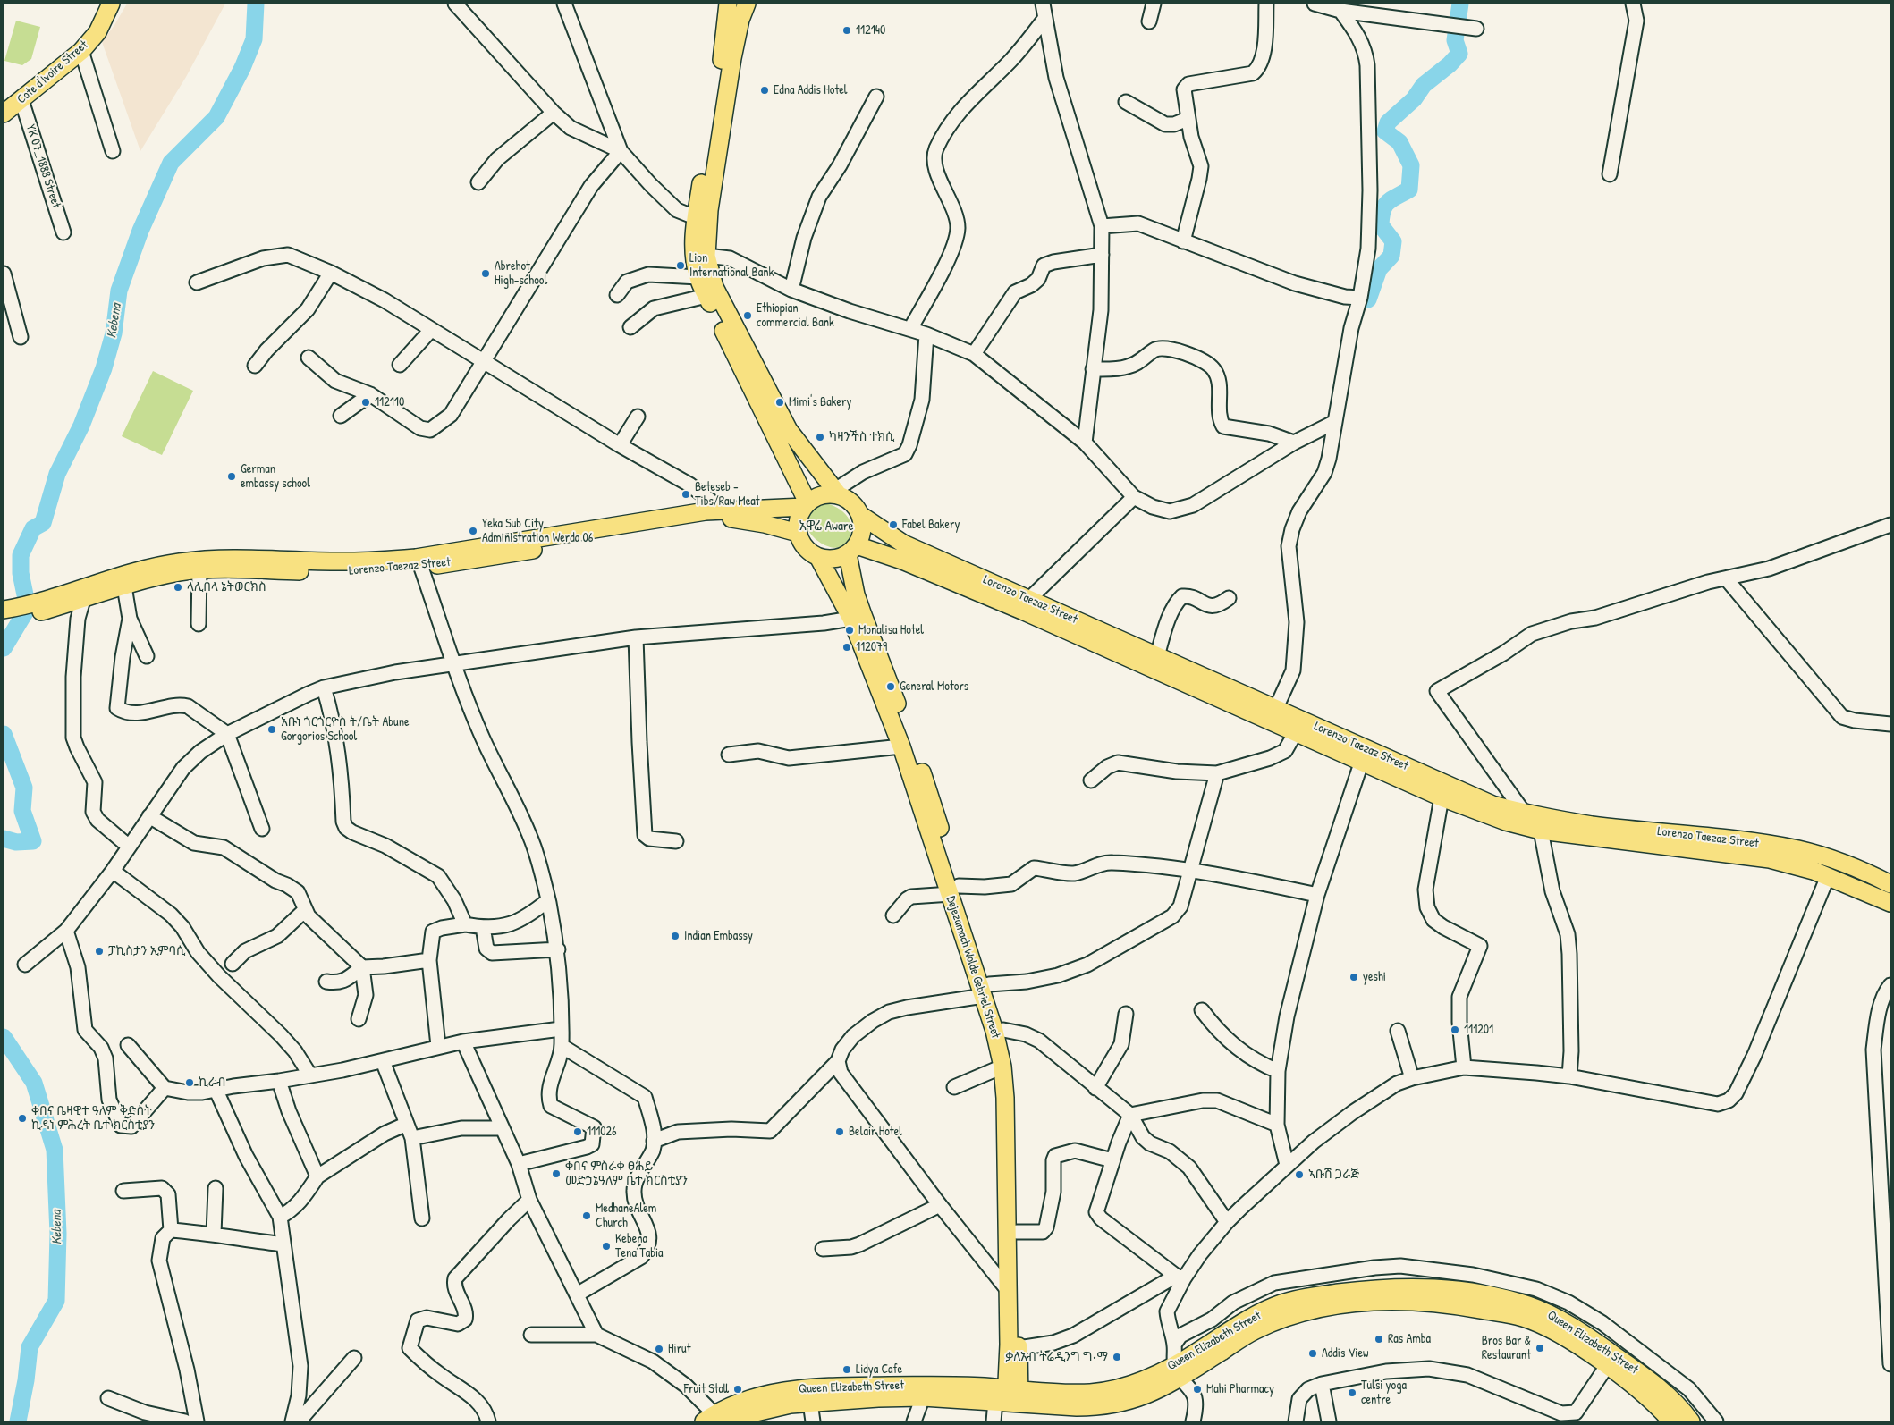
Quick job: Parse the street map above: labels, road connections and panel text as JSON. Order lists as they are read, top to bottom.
{
  "streets": {
    "main road": [
      "Cote d'Ivoire Street",
      "Lorenzo Taezaz Street",
      "Dejezamach Wolde Gebriel Street",
      "Queen Elizabeth Street"
    ],
    "street": ["YK 07_1888 Street"]
  },
  "crossings": [
    ["Cote d'Ivoire Street", "YK 07_1888 Street"],
    ["Lorenzo Taezaz Street", "Dejezamach Wolde Gebriel Street"],
    ["Dejezamach Wolde Gebriel Street", "Queen Elizabeth Street"]
  ],
  "districts": ["አዋሬ Aware"],
  "water": ["Kebena"],
  "places": [
    "112140",
    "Edna Addis Hotel",
    "Lion International Bank",
    "Abrehot High-school",
    "Ethiopian commercial Bank",
    "112110",
    "Mimi's Bakery",
    "ካዛንችስ ተክሲ",
    "German embassy school",
    "Beteseb - Tibs/Raw Meat",
    "Fabel Bakery",
    "Yeka Sub City Administration Werda 06",
    "ላሊበላ ኔትወርክስ",
    "Monalisa Hotel",
    "112079",
    "General Motors",
    "አቡነ ጎርጎርዮስ ት/ቤት Abune Gorgorios School",
    "Indian Embassy",
    "ፓኪስታን ኢምባሲ",
    "yeshi",
    "111201",
    "ኪራብ",
    "ቀበና ቤዛዊተ ዓለም ቅድስት ኪዳነ ምሕረት ቤተ ክርስቲያን",
    "111026",
    "Belair Hotel",
    "ቀበና ምስራቀ ፀሐይ መድኃኔዓለም ቤተ ክርስቲያን",
    "ኣቡሽ ጋራጅ",
    "MedhaneAlem Church",
    "Kebena Tena Tabia",
    "Ras Amba",
    "Bros Bar & Restaurant",
    "Hirut",
    "Addis View",
    "ቃለአብ ትሬዲንግ ግ•ማ",
    "Lidya Cafe",
    "Fruit Stall",
    "Mahi Pharmacy",
    "Tulsi yoga centre"
  ]
}
